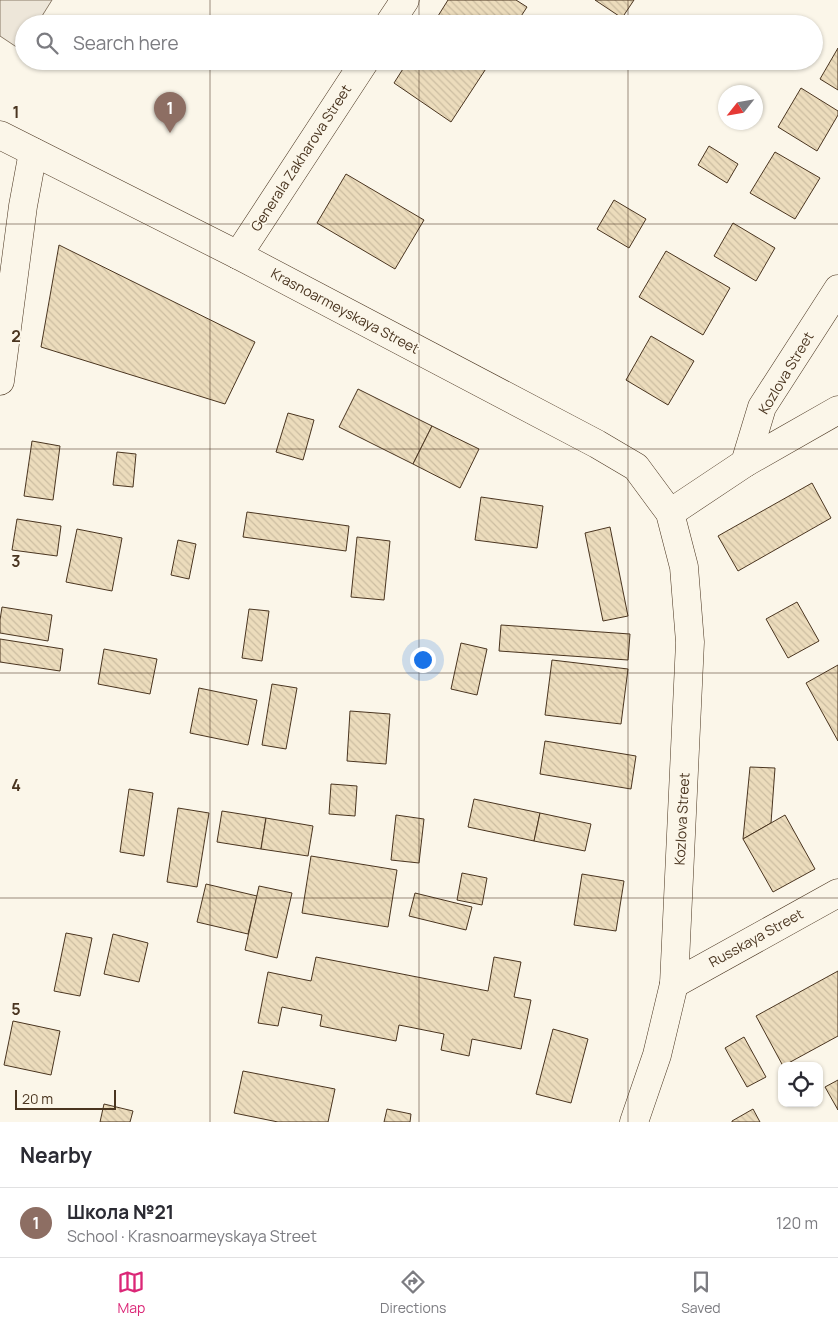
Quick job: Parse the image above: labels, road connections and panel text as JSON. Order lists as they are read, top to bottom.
{
  "streets": {
    "main road": [
      "Generala Zakharova Street",
      "Krasnoarmeyskaya Street",
      "Kozlova Street",
      "Russkaya Street"
    ]
  },
  "crossings": [
    ["Generala Zakharova Street", "Krasnoarmeyskaya Street"],
    ["Krasnoarmeyskaya Street", "Kozlova Street"],
    ["Kozlova Street", "Russkaya Street"]
  ],
  "scale_bar": "20 m",
  "north": "bottom left",
  "page": {
    "search": "Search here",
    "pins": "1",
    "scale": "20 m",
    "heading": "Nearby",
    "list": [
      {
        "mark": "1",
        "name": "Школа №21",
        "note": "School · Krasnoarmeyskaya Street",
        "value": "120 m"
      }
    ],
    "nav": ["Map", "Directions", "Saved"]
  },
  "grid": {
    "rows": [
      "1",
      "2",
      "3",
      "4",
      "5"
    ]
  }
}
